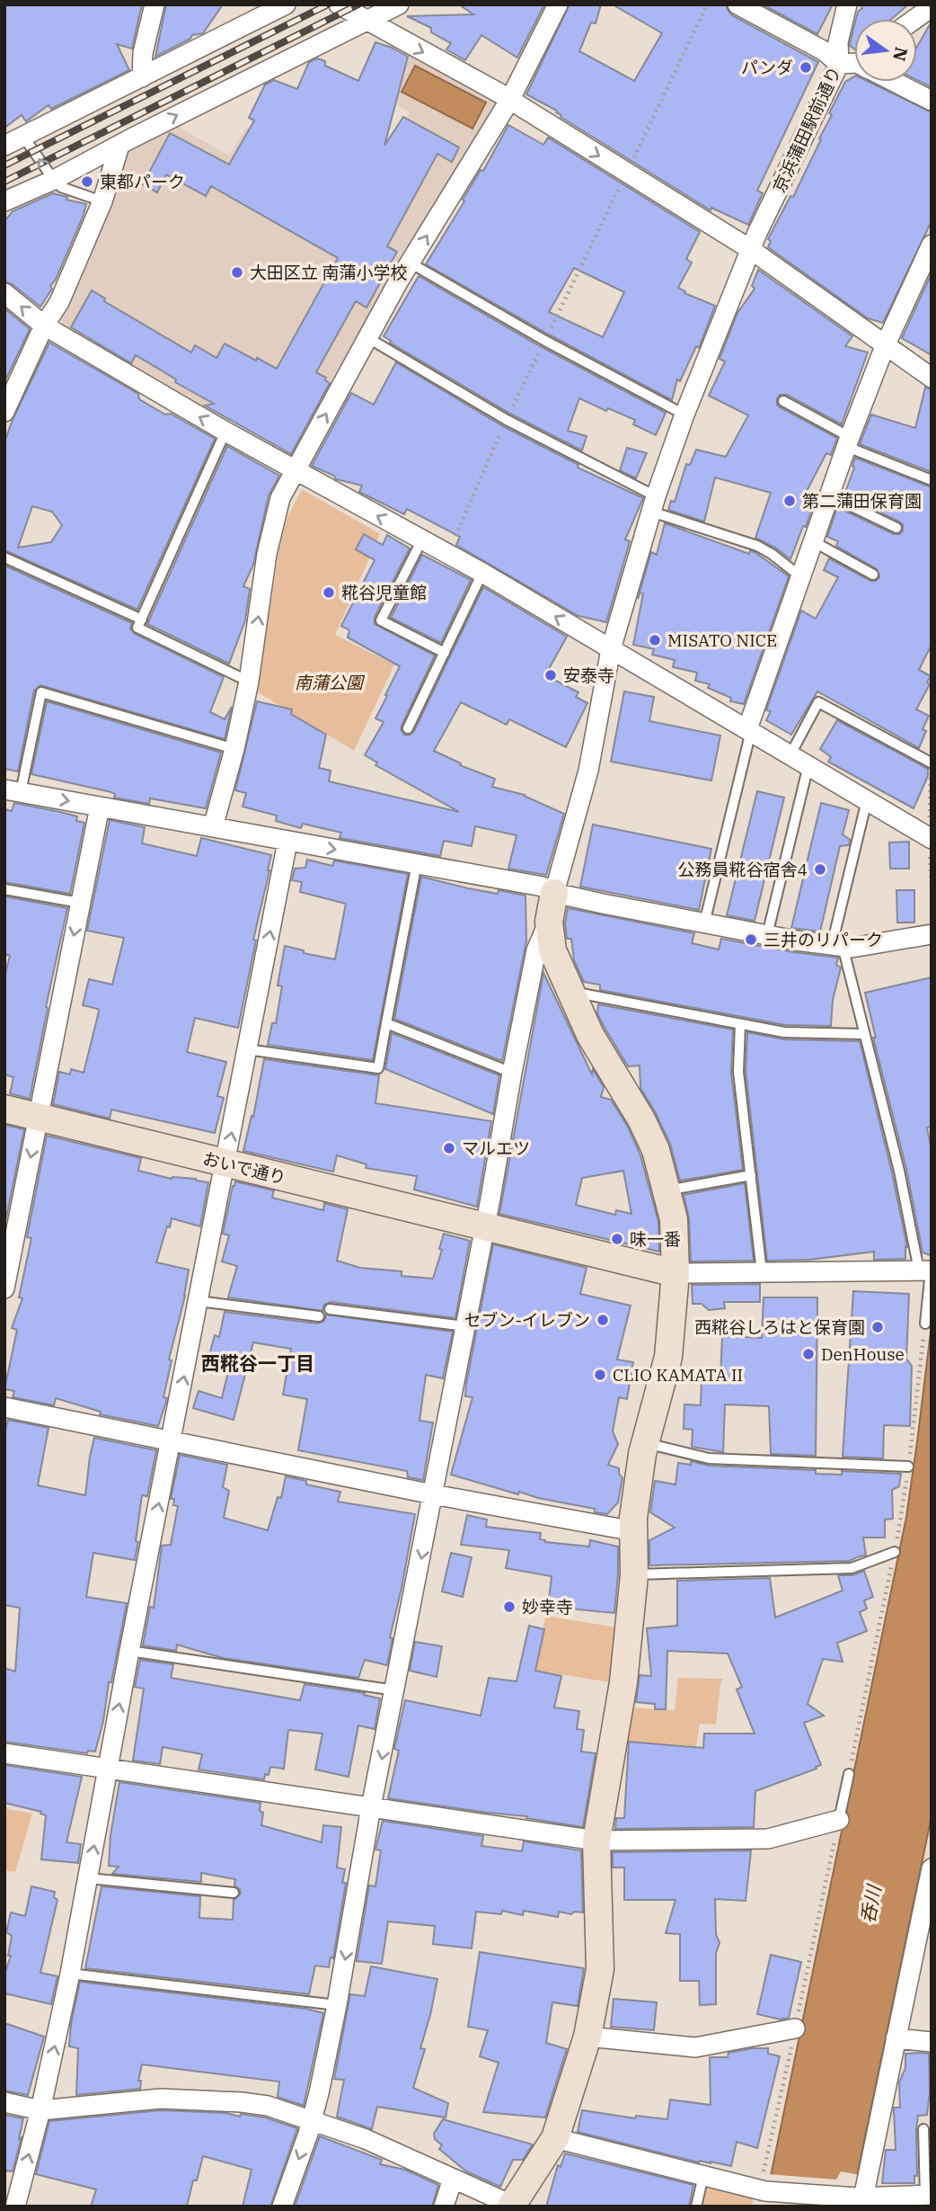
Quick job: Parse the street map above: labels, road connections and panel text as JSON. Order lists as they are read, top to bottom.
{
  "streets": {
    "street": ["京浜蒲田駅前通り", "おいで通り"]
  },
  "districts": ["西糀谷一丁目"],
  "water": ["呑川"],
  "parks": ["南蒲公園"],
  "places": [
    "パンダ",
    "東都パーク",
    "大田区立 南蒲小学校",
    "第二蒲田保育園",
    "糀谷児童館",
    "MISATO NICE",
    "安泰寺",
    "公務員糀谷宿舎4",
    "三井のリパーク",
    "マルエツ",
    "味一番",
    "セブン-イレブン",
    "西糀谷しろはと保育園",
    "DenHouse",
    "CLIO KAMATA II",
    "妙幸寺"
  ],
  "north": "right"
}
